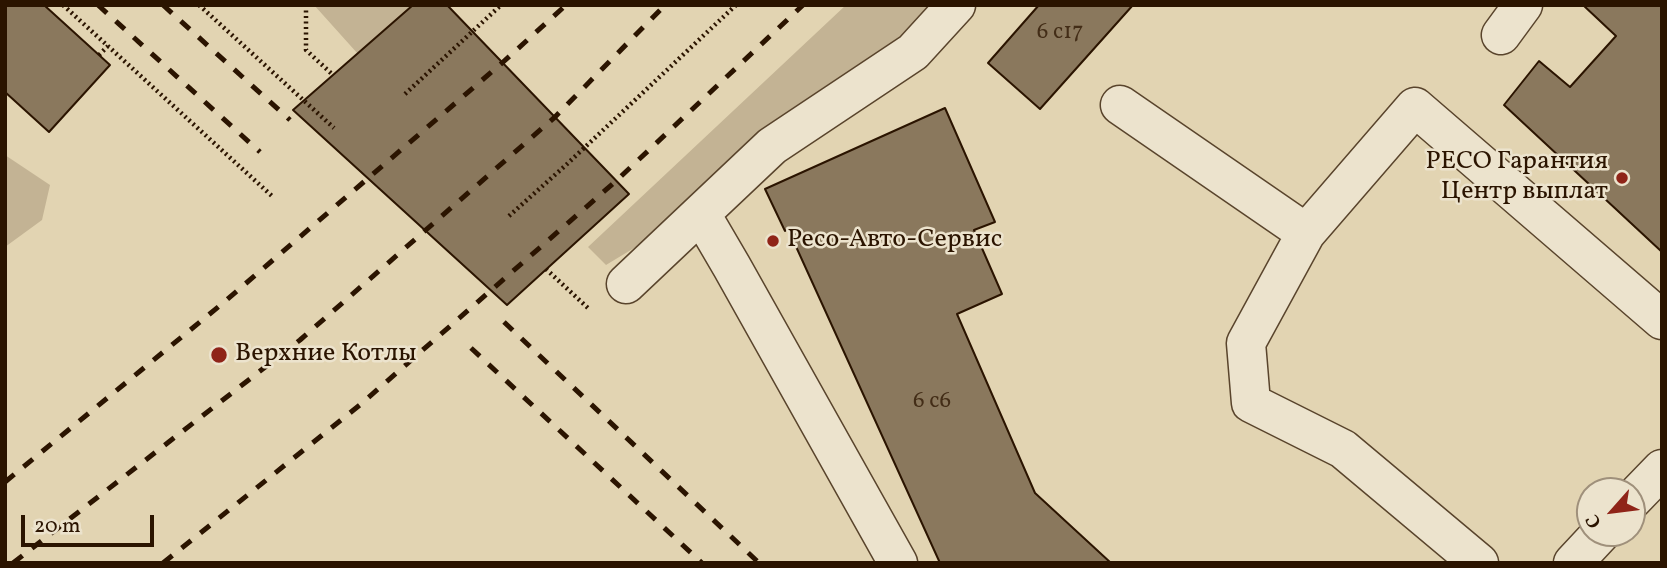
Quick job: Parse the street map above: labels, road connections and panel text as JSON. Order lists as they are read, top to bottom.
{
  "places": ["РЕСО Гарантия Центр выплат", "Ресо-Авто-Сервис", "Верхние Котлы"],
  "house_numbers": ["6 с17", "6 с6"],
  "scale_bar": "20 m",
  "north": "bottom left"
}
